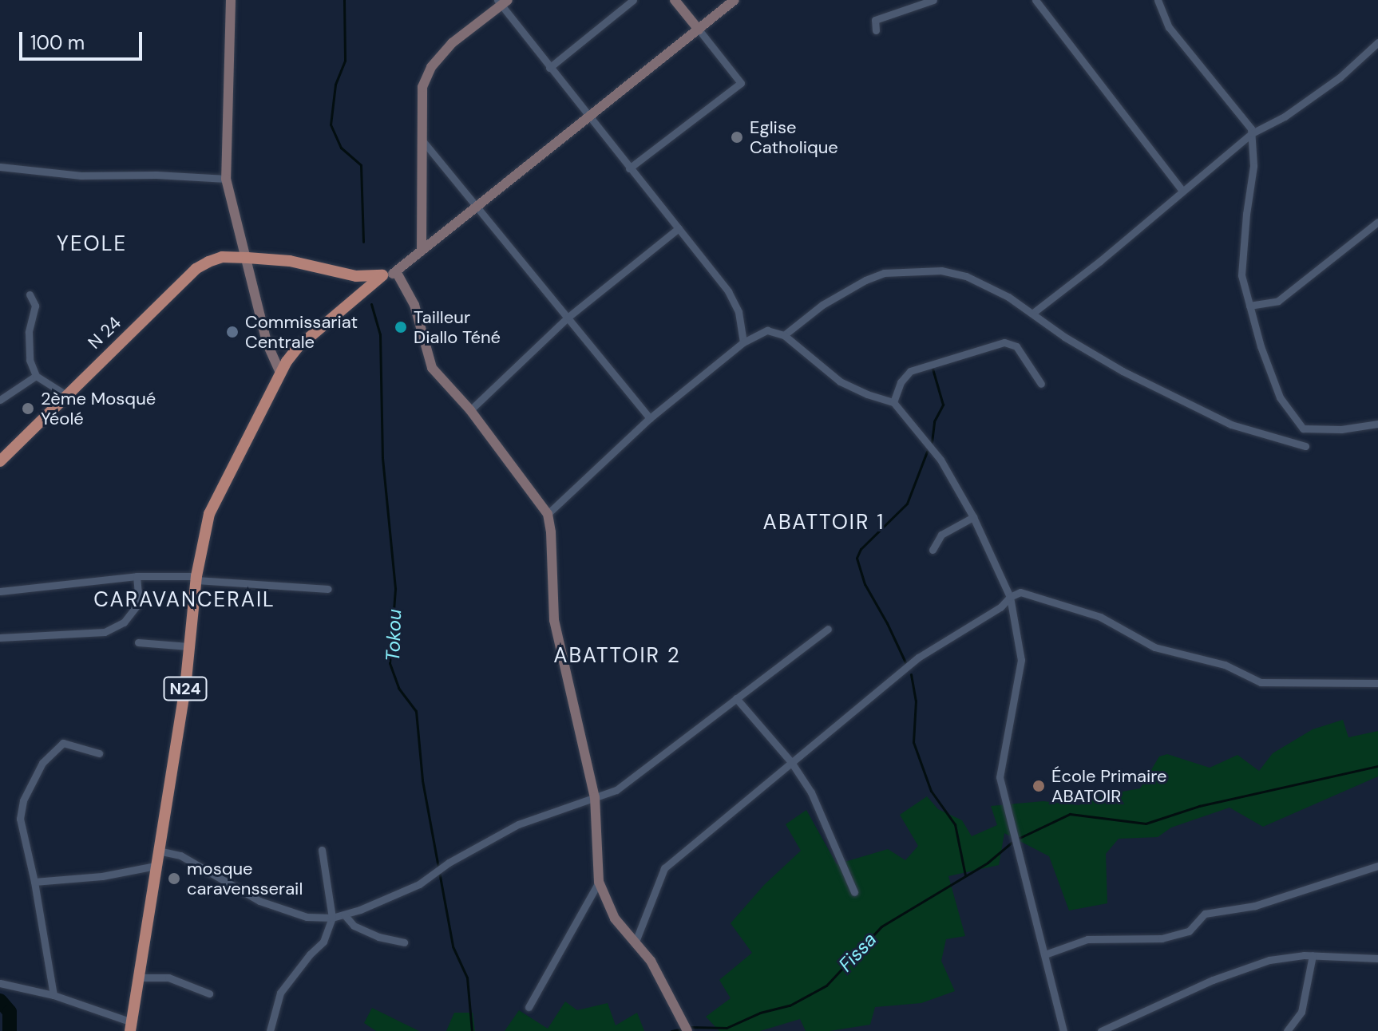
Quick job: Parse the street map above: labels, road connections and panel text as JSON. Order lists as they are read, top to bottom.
{
  "streets": {
    "main road": ["N 24", "N24"]
  },
  "crossings": [
    ["N 24", "N24"]
  ],
  "districts": [
    "YEOLE",
    "ABATTOIR 1",
    "CARAVANCERAIL",
    "ABATTOIR 2"
  ],
  "water": ["Tokou", "Fissa"],
  "places": [
    "Eglise Catholique",
    "Tailleur Diallo Téné",
    "Commissariat Centrale",
    "2ème Mosqué Yéolé",
    "École Primaire ABATOIR",
    "mosque caravensserail"
  ],
  "scale_bar": "100 m"
}
